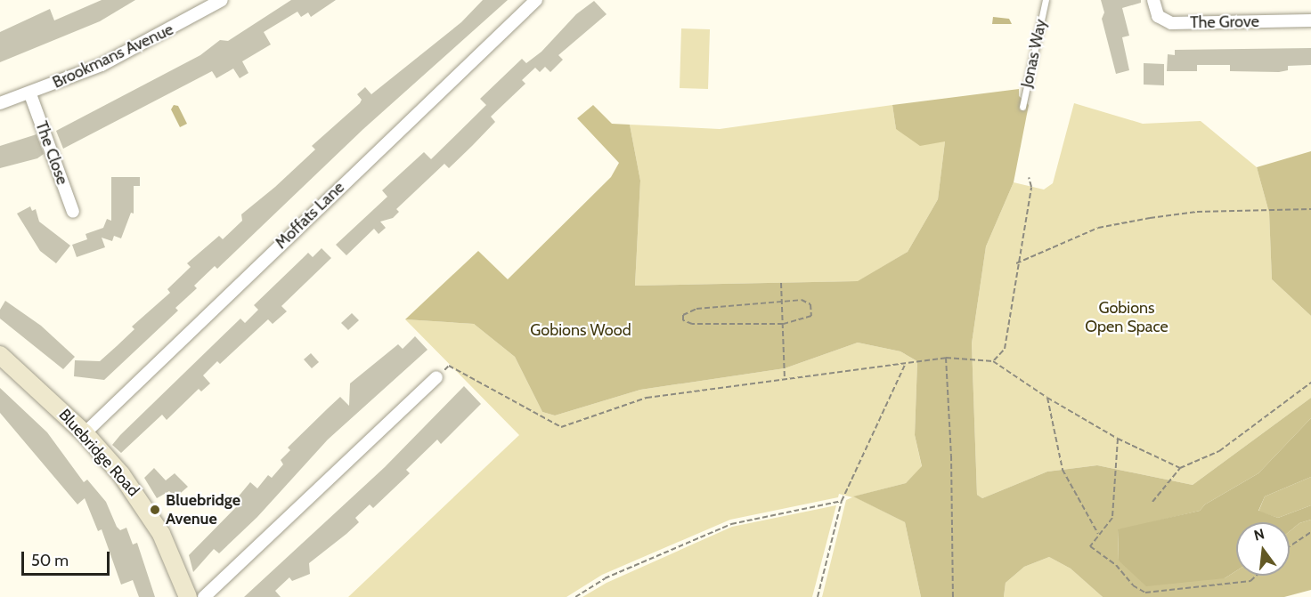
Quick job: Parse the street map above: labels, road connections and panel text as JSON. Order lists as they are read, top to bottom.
{
  "streets": {
    "street": [
      "The Grove",
      "Brookmans Avenue",
      "The Close",
      "Moffats Lane",
      "Bluebridge Road"
    ],
    "lane": ["Jonas Way"]
  },
  "crossings": [
    ["Brookmans Avenue", "The Close"],
    ["Moffats Lane", "Bluebridge Road"]
  ],
  "parks": ["Gobions Open Space", "Gobions Wood"],
  "places": ["Bluebridge Avenue"],
  "scale_bar": "50 m",
  "north": "top"
}
